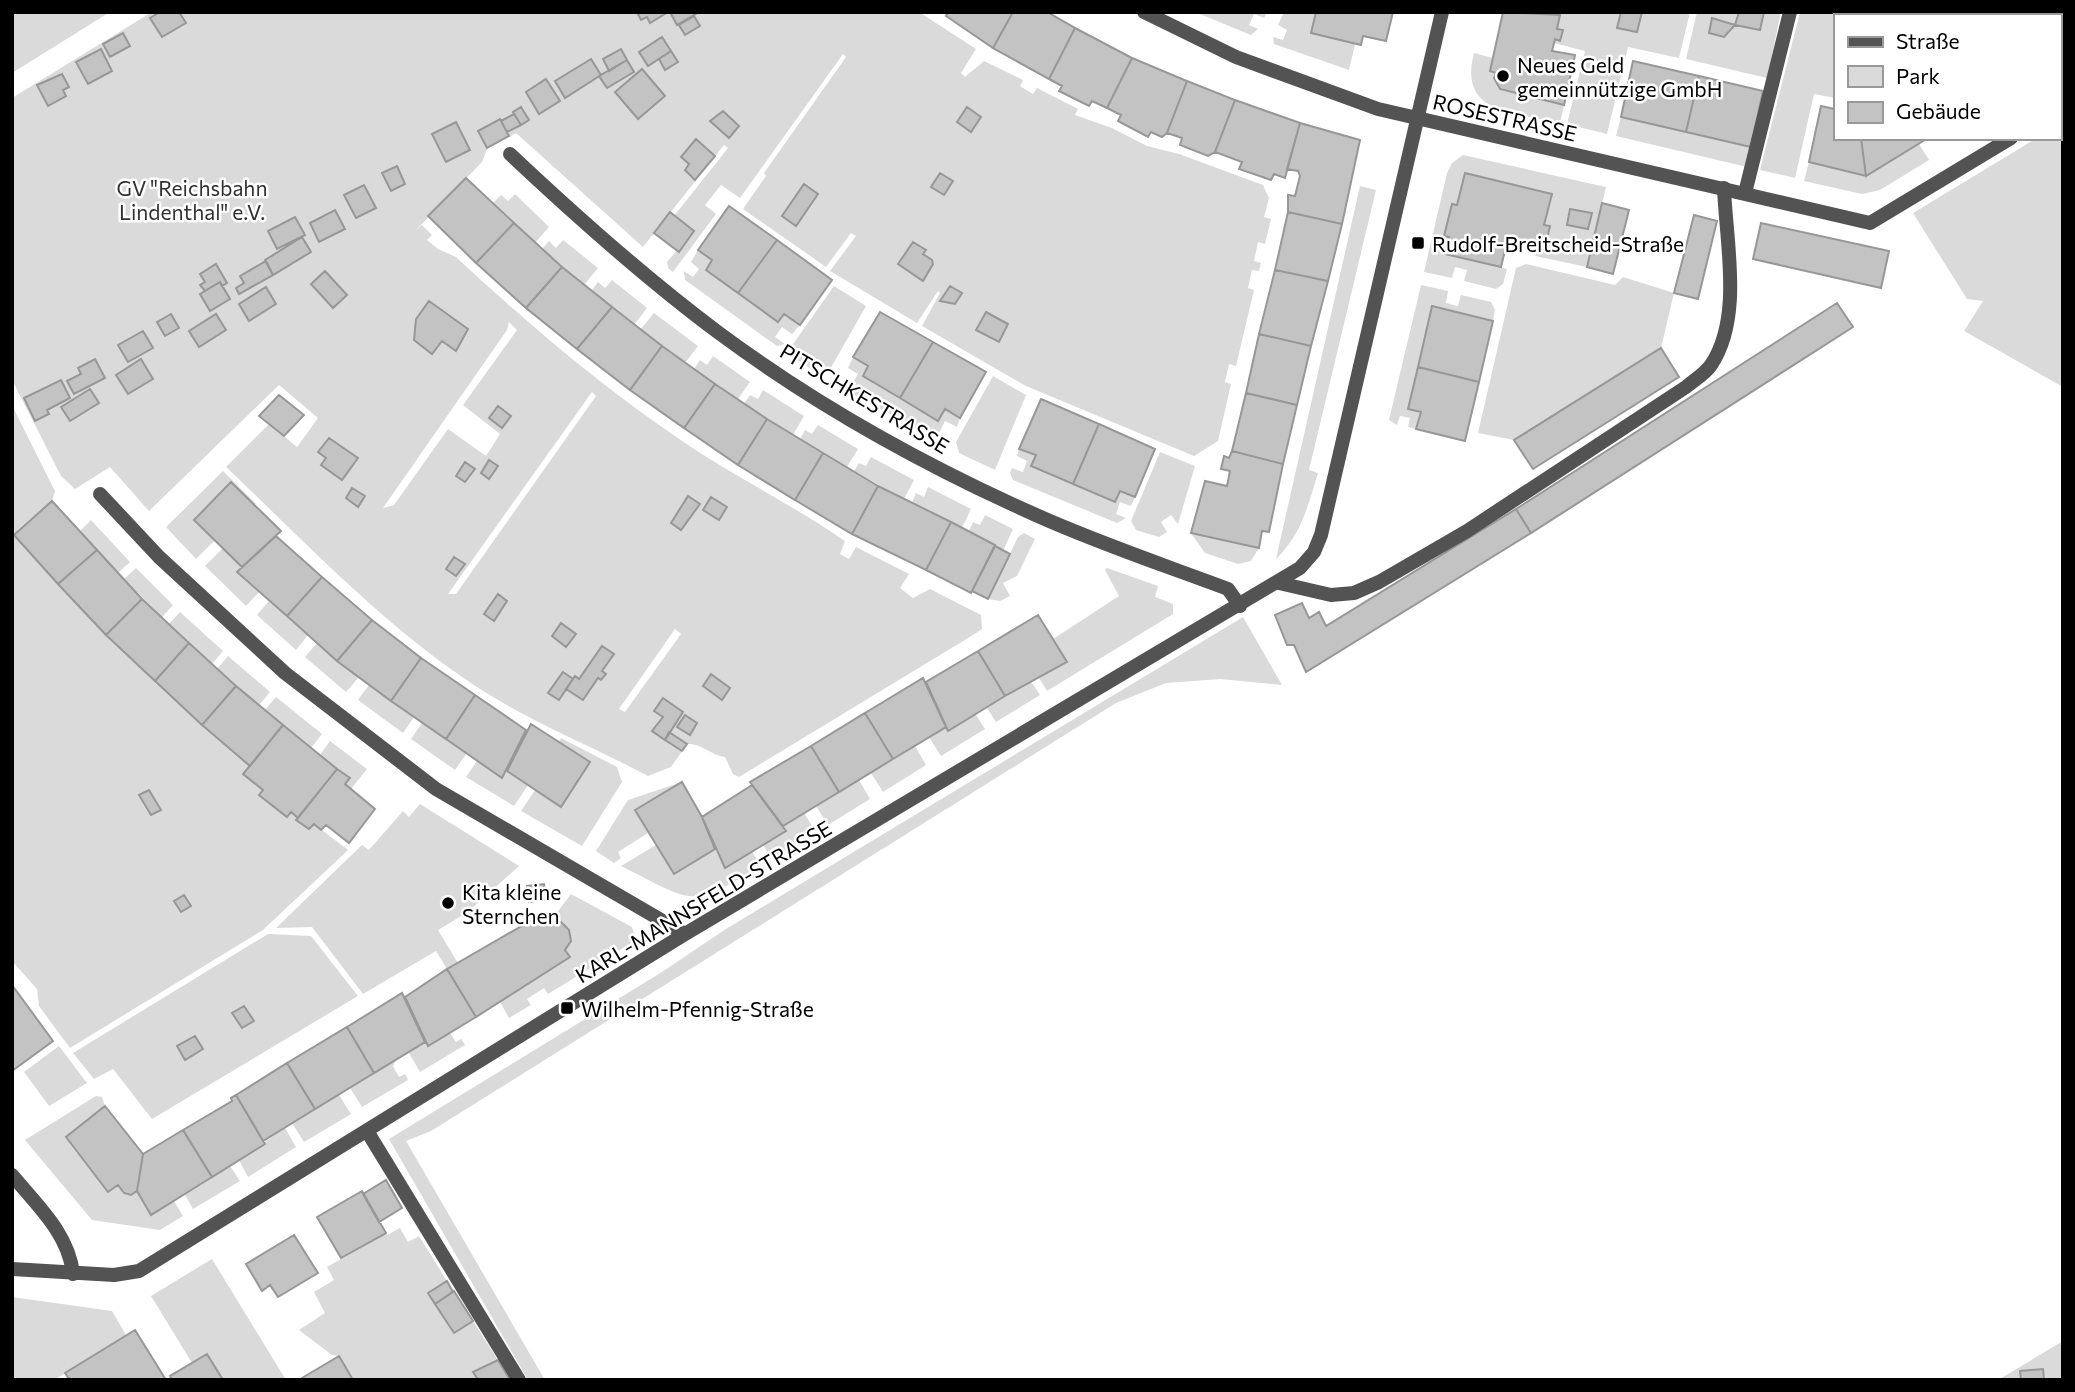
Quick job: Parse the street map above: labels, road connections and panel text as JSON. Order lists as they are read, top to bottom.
{
  "streets": {
    "street": ["ROSESTRASSE", "PITSCHKESTRASSE", "KARL-MANNSFELD-STRASSE"]
  },
  "crossings": [
    ["PITSCHKESTRASSE", "KARL-MANNSFELD-STRASSE"]
  ],
  "parks": ["GV \"Reichsbahn Lindenthal\" e.V."],
  "places": {
    "other": ["Neues Geld gemeinnützige GmbH", "Kita kleine Sternchen"],
    "transit": ["Rudolf-Breitscheid-Straße", "Wilhelm-Pfennig-Straße"]
  },
  "legend": ["Straße", "Park", "Gebäude"]
}
